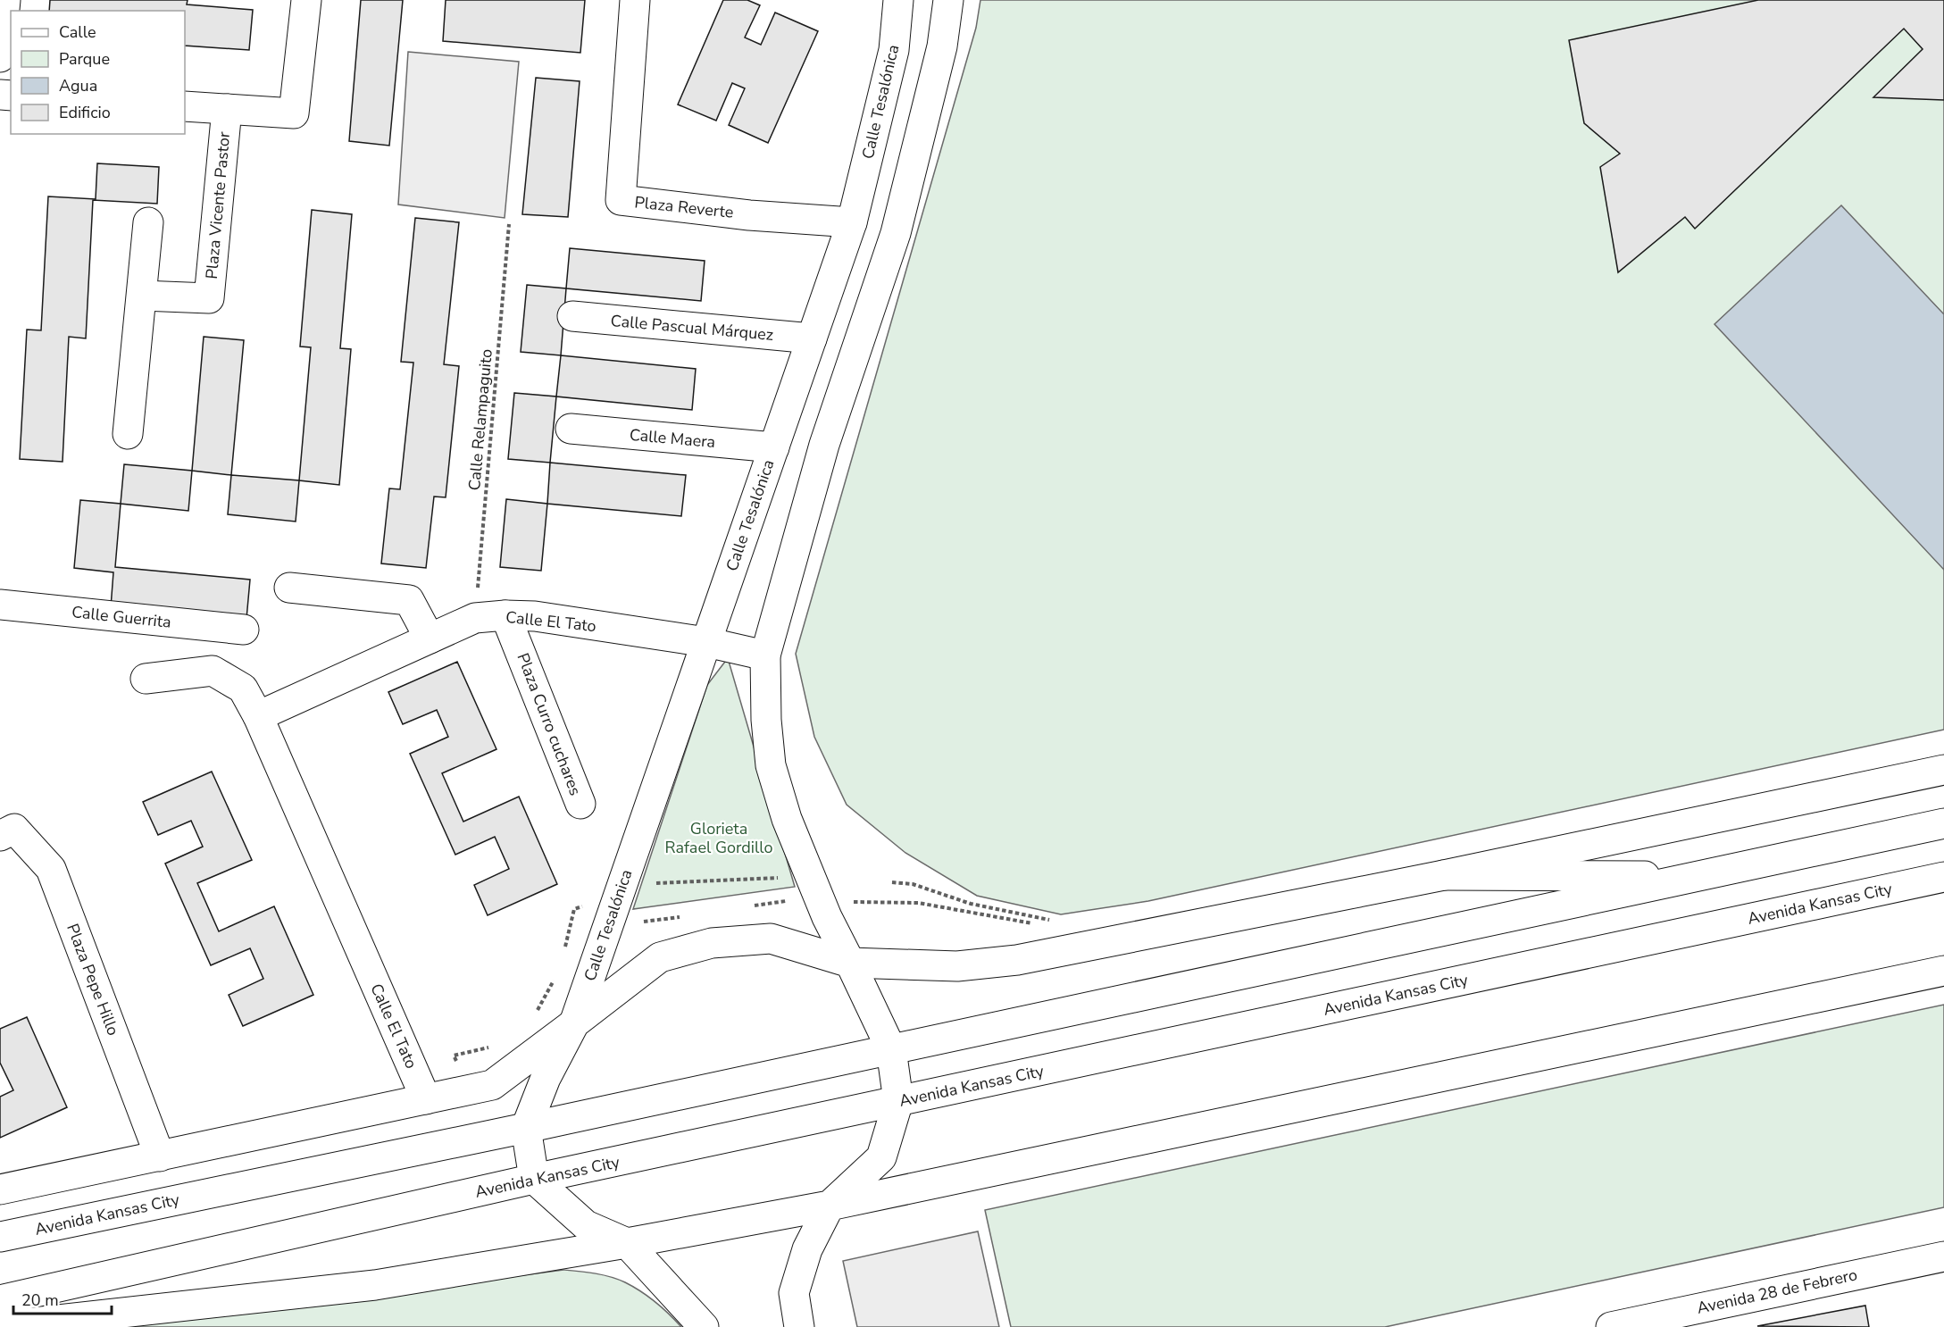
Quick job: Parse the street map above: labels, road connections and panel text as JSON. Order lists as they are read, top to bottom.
{
  "streets": {
    "street": [
      "Calle Tesalónica",
      "Plaza Vicente Pastor",
      "Plaza Reverte",
      "Calle Pascual Márquez",
      "Calle Maera",
      "Calle Guerrita",
      "Calle El Tato",
      "Plaza Curro cuchares",
      "Avenida Kansas City",
      "Plaza Pepe Hillo",
      "Avenida 28 de Febrero"
    ],
    "path": ["Calle Relampaguito"]
  },
  "crossings": [
    ["Calle Tesalónica", "Plaza Reverte"],
    ["Calle Tesalónica", "Calle Pascual Márquez"],
    ["Calle Tesalónica", "Calle Maera"],
    ["Calle Tesalónica", "Calle El Tato"],
    ["Calle Relampaguito", "Calle El Tato"],
    ["Calle El Tato", "Plaza Curro cuchares"]
  ],
  "parks": ["Glorieta Rafael Gordillo"],
  "legend": [
    "Calle",
    "Parque",
    "Agua",
    "Edificio"
  ],
  "scale_bar": "20 m"
}
